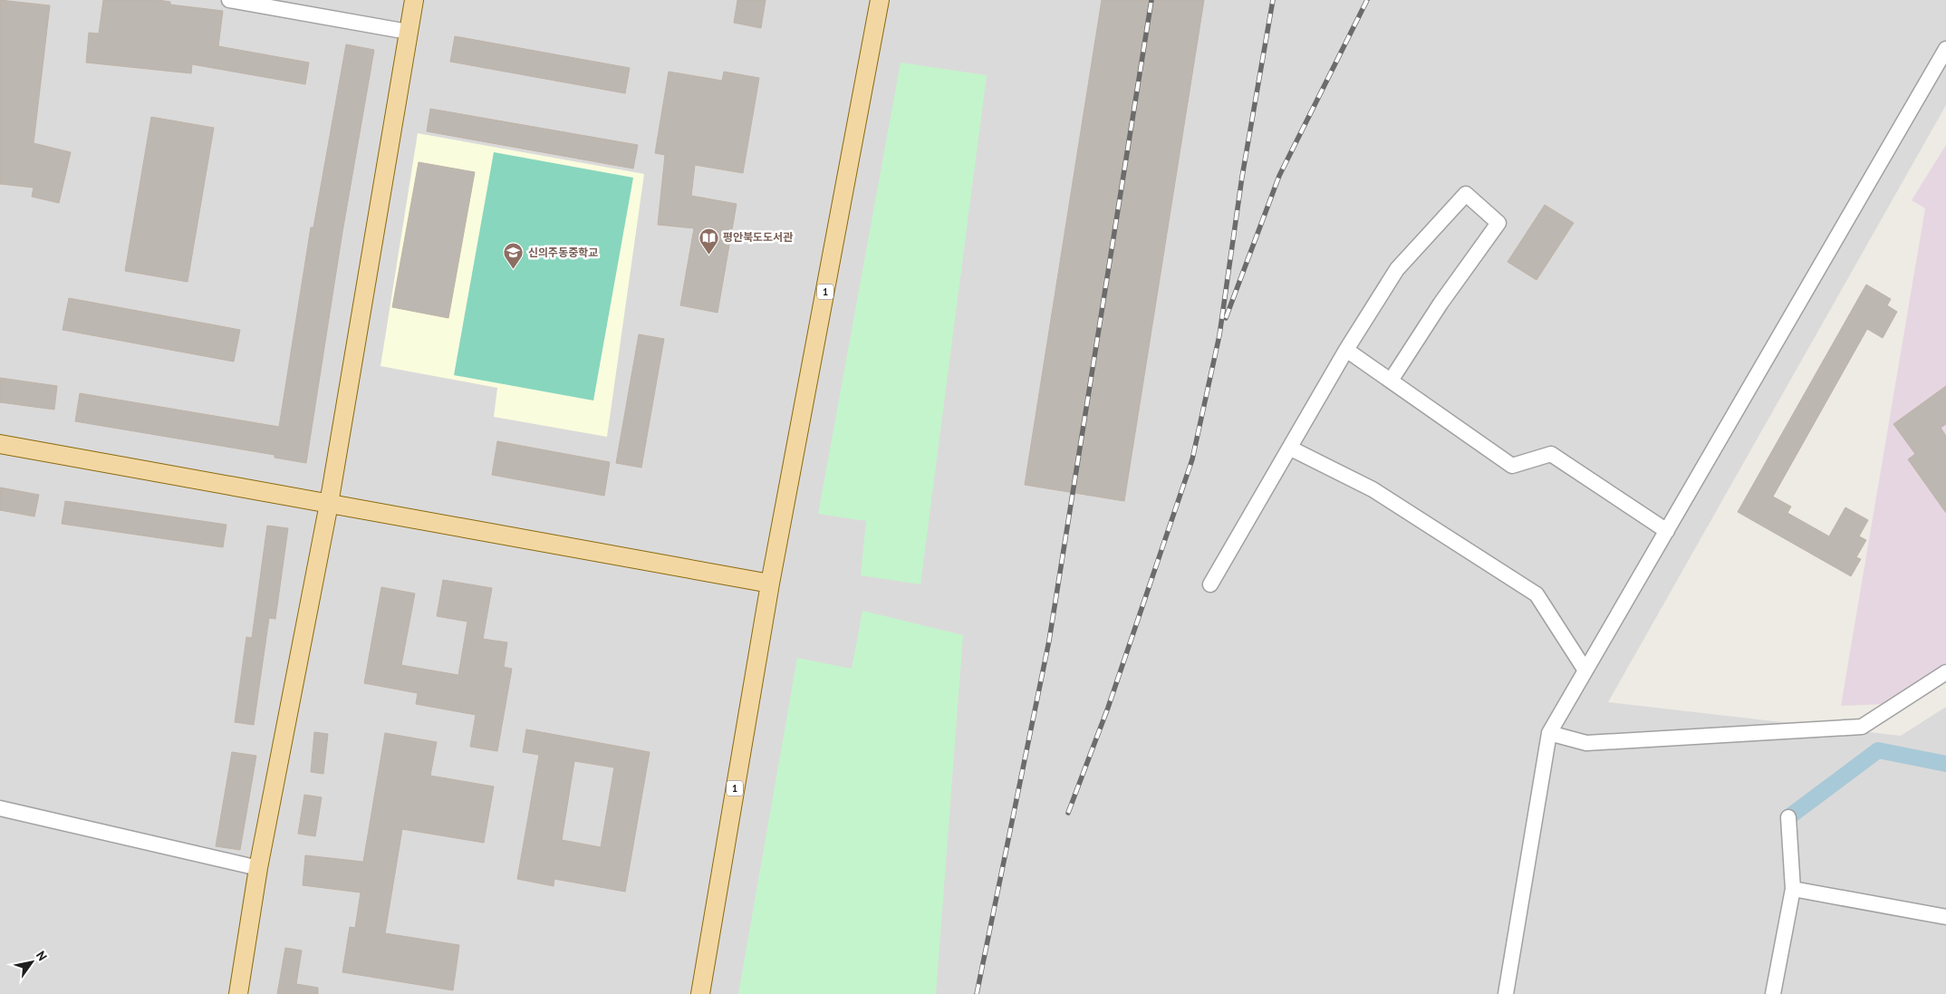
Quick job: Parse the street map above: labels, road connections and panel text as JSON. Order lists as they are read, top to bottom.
{
  "streets": {
    "main road": ["1"]
  },
  "places": {
    "library": ["평안북도도서관"],
    "school or university": ["신의주동중학교"]
  },
  "north": "top right"
}
